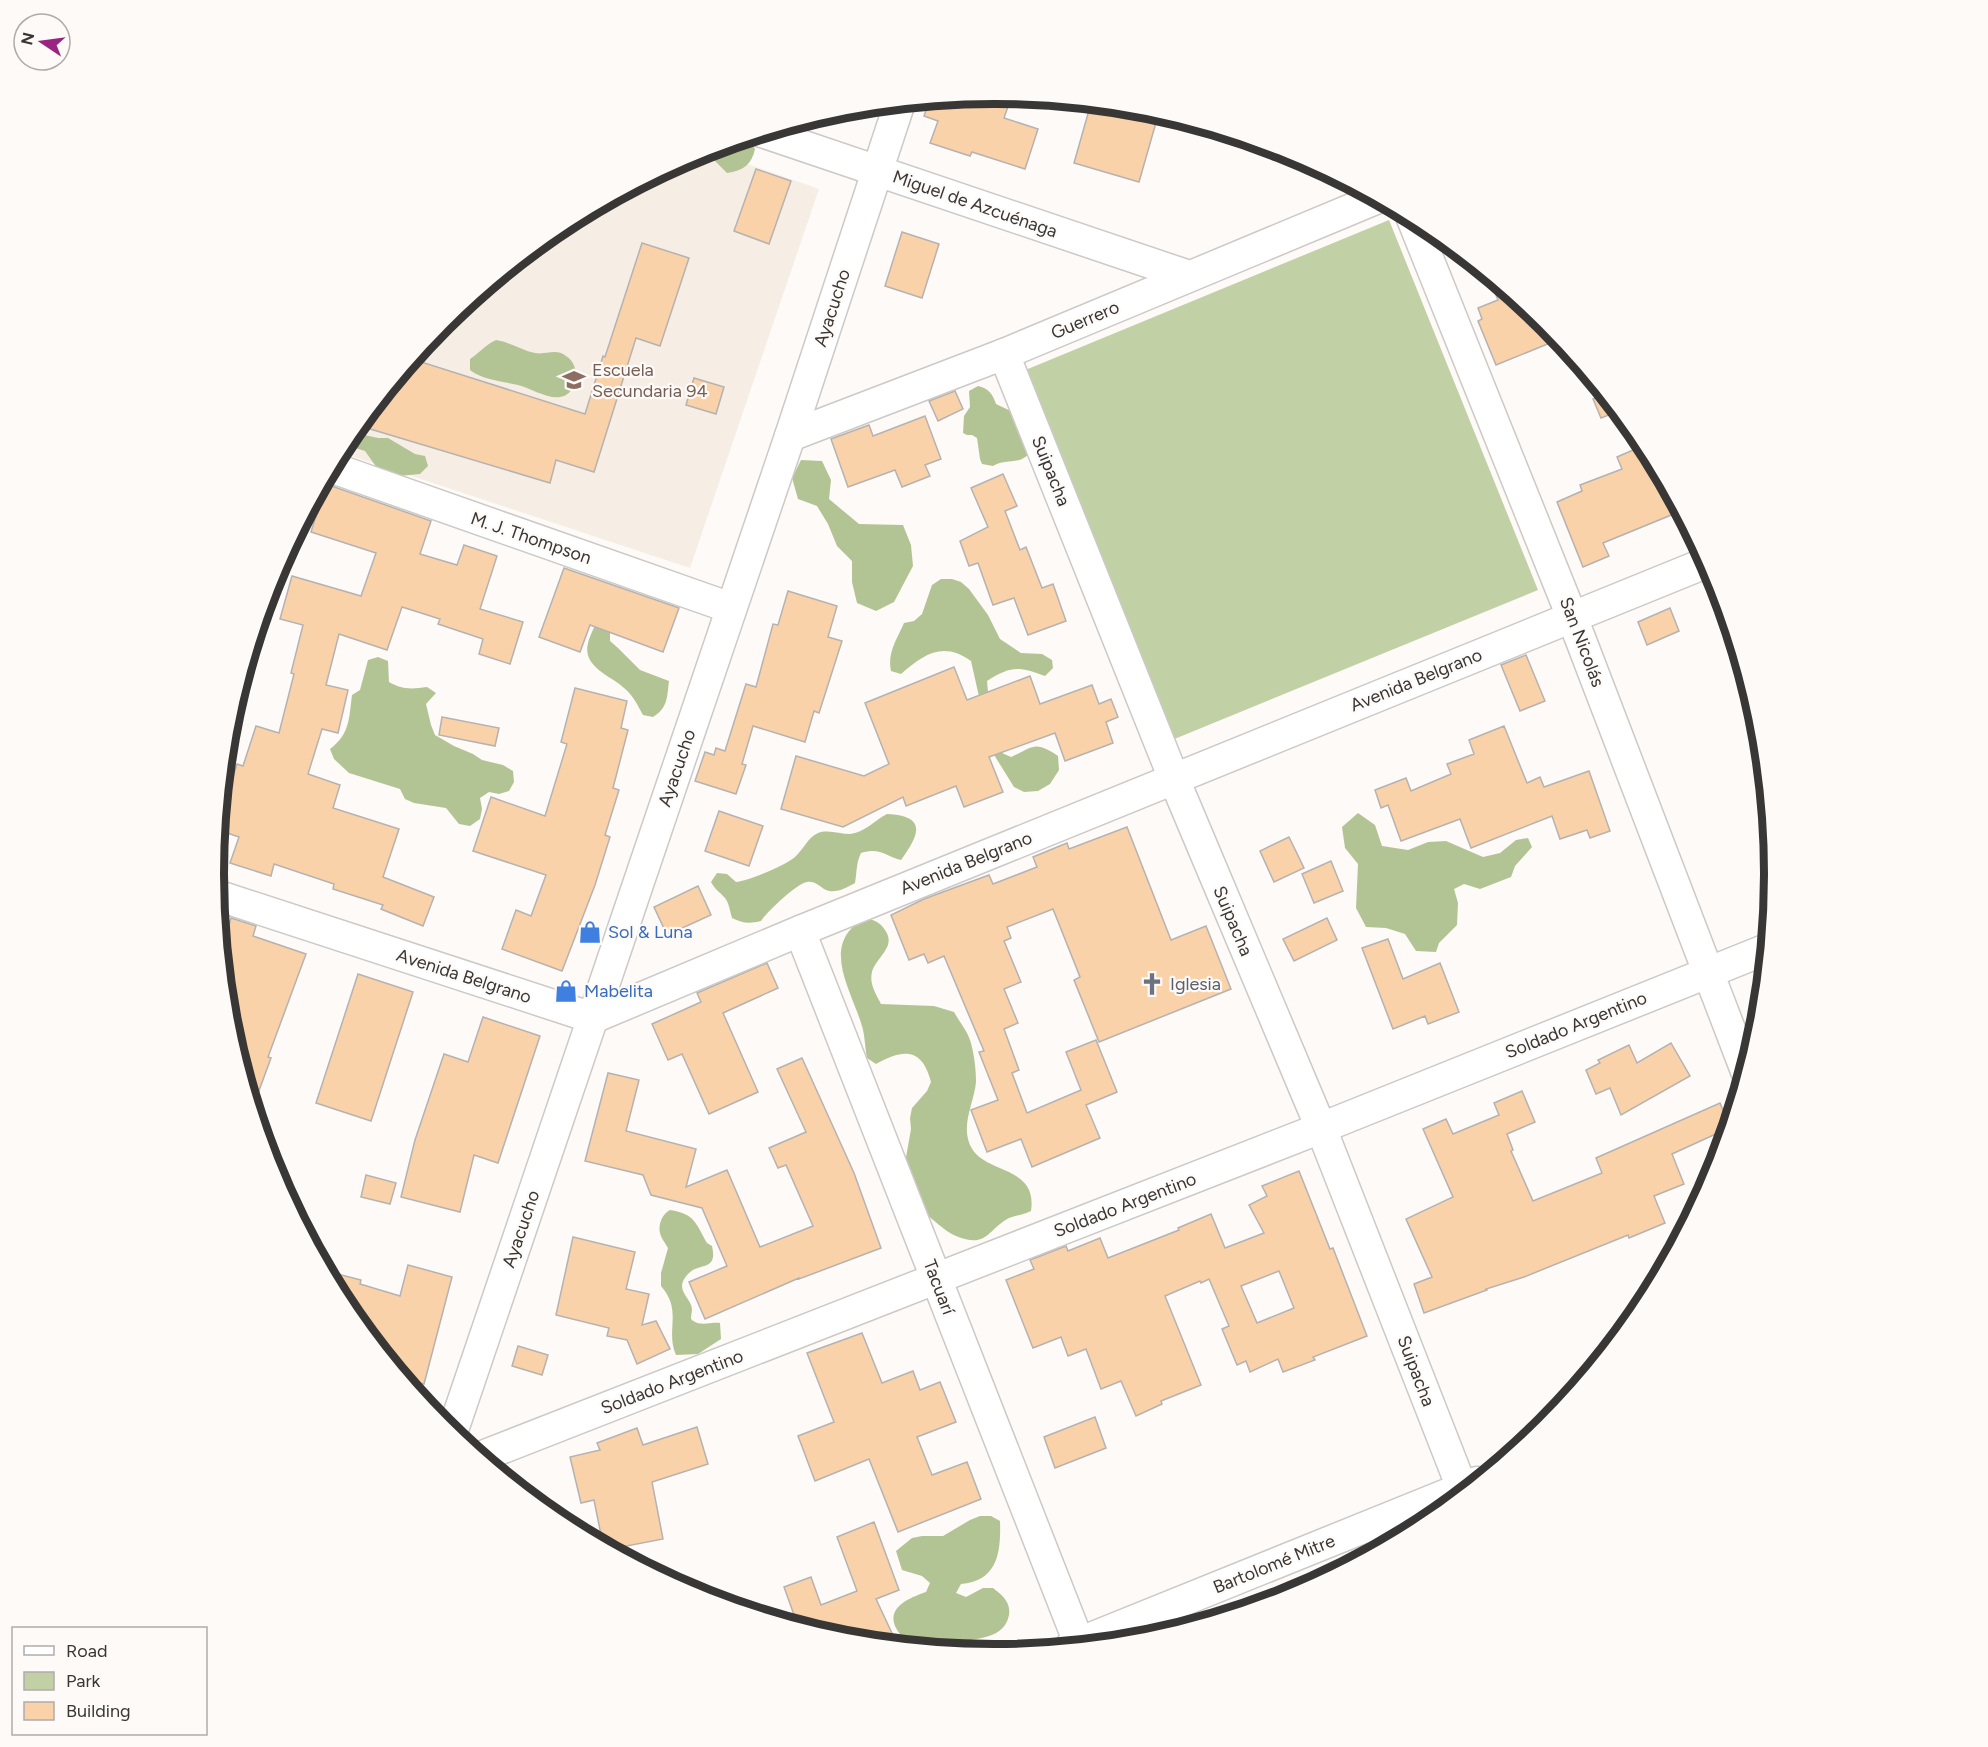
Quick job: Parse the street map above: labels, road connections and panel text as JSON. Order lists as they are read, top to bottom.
{
  "streets": {
    "street": [
      "Miguel de Azcuénaga",
      "Ayacucho",
      "Guerrero",
      "Suipacha",
      "M. J. Thompson",
      "San Nicolás",
      "Avenida Belgrano",
      "Soldado Argentino",
      "Tacuarí",
      "Bartolomé Mitre"
    ]
  },
  "crossings": [
    ["Miguel de Azcuénaga", "Ayacucho"],
    ["Miguel de Azcuénaga", "Guerrero"],
    ["Ayacucho", "Guerrero"],
    ["Ayacucho", "M. J. Thompson"],
    ["Ayacucho", "Avenida Belgrano"],
    ["Guerrero", "Suipacha"],
    ["Suipacha", "Avenida Belgrano"],
    ["Suipacha", "Soldado Argentino"],
    ["San Nicolás", "Avenida Belgrano"],
    ["San Nicolás", "Soldado Argentino"],
    ["Avenida Belgrano", "Tacuarí"],
    ["Soldado Argentino", "Tacuarí"]
  ],
  "places": {
    "school or university": ["Escuela Secundaria 94"],
    "shop": ["Sol & Luna", "Mabelita"],
    "church": ["Iglesia"]
  },
  "legend": ["Road", "Park", "Building"],
  "north": "left"
}
